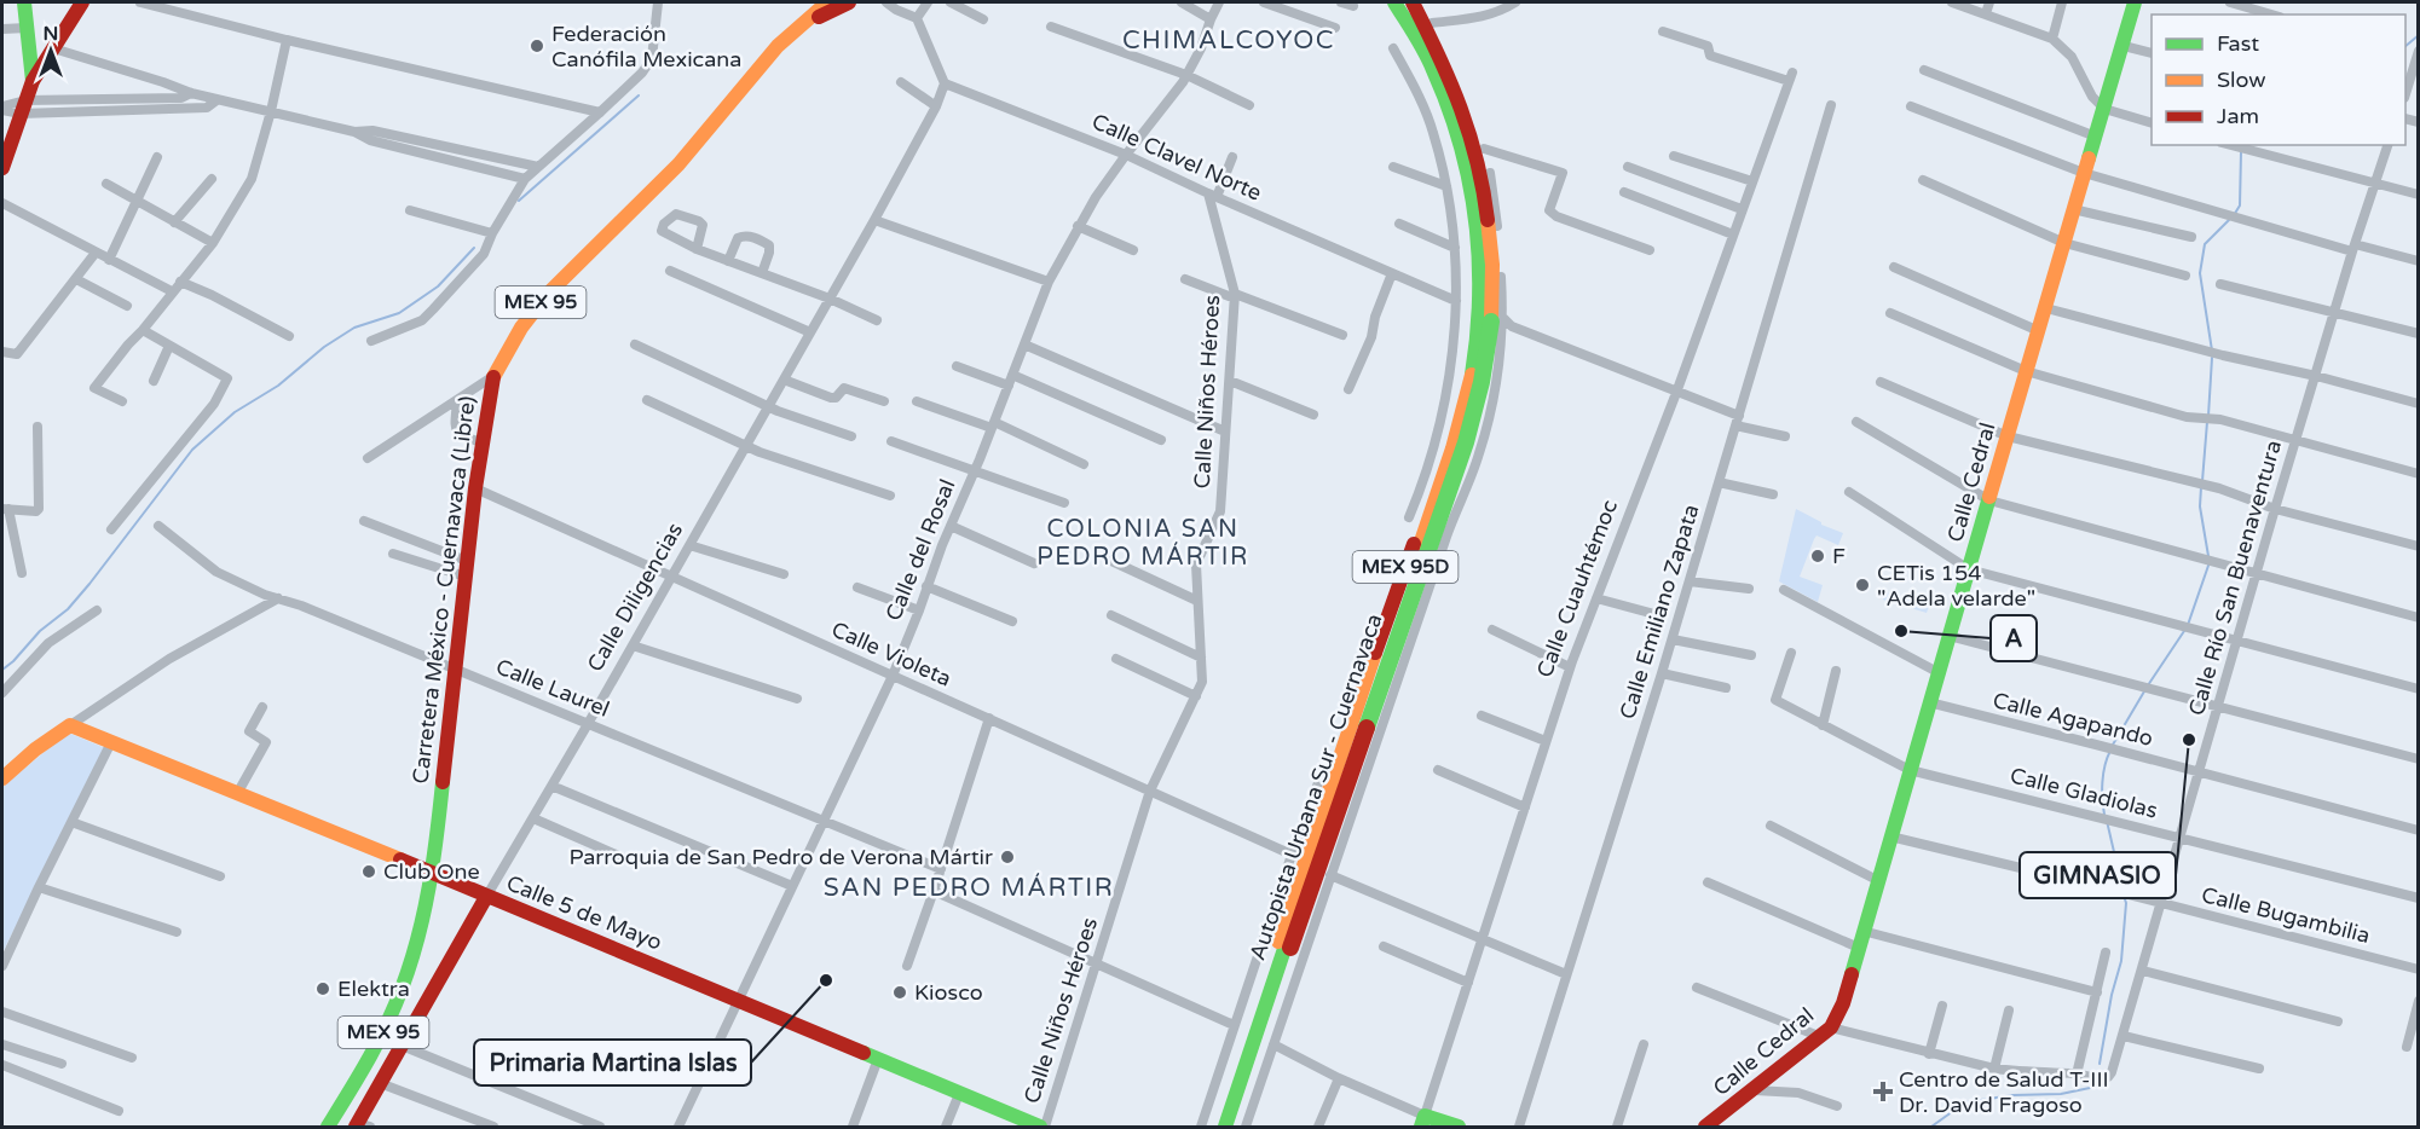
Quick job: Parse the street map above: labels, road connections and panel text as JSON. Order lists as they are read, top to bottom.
{
  "streets": {
    "main road": [
      "MEX 95",
      "Calle Cedral",
      "MEX 95D",
      "Carretera México - Cuernavaca (Libre)",
      "Calle Diligencias",
      "Autopista Urbana Sur - Cuernavaca",
      "Calle 5 de Mayo"
    ],
    "street": [
      "Calle Clavel Norte",
      "Calle Niños Héroes",
      "Calle del Rosal",
      "Calle Río San Buenaventura",
      "Calle Cuauhtémoc",
      "Calle Emiliano Zapata",
      "Calle Violeta",
      "Calle Laurel",
      "Calle Agapando",
      "Calle Gladiolas",
      "Calle Bugambilia"
    ]
  },
  "crossings": [
    ["Calle Clavel Norte", "Calle Niños Héroes"],
    ["Calle Clavel Norte", "Calle del Rosal"],
    ["Calle Clavel Norte", "Calle Diligencias"],
    ["Calle Niños Héroes", "Calle Violeta"],
    ["Calle Niños Héroes", "Calle 5 de Mayo"],
    ["Calle Cedral", "Calle Agapando"],
    ["Calle Cedral", "Calle Gladiolas"],
    ["Calle Cedral", "Calle Bugambilia"],
    ["Calle del Rosal", "Calle Violeta"],
    ["Calle del Rosal", "Calle Laurel"],
    ["Calle del Rosal", "Calle 5 de Mayo"],
    ["MEX 95D", "Autopista Urbana Sur - Cuernavaca"],
    ["Calle Río San Buenaventura", "Calle Agapando"],
    ["Calle Río San Buenaventura", "Calle Gladiolas"],
    ["Calle Río San Buenaventura", "Calle Bugambilia"],
    ["Carretera México - Cuernavaca (Libre)", "Calle Violeta"],
    ["Carretera México - Cuernavaca (Libre)", "Calle Laurel"],
    ["Carretera México - Cuernavaca (Libre)", "Calle 5 de Mayo"],
    ["Calle Diligencias", "Calle Violeta"],
    ["Calle Diligencias", "Calle Laurel"],
    ["Calle Diligencias", "Calle 5 de Mayo"]
  ],
  "districts": ["CHIMALCOYOC", "COLONIA SAN PEDRO MÁRTIR", "SAN PEDRO MÁRTIR"],
  "places": {
    "other": [
      "Federación Canófila Mexicana",
      "F",
      "CETis 154 \"Adela velarde\"",
      "A",
      "GIMNASIO",
      "Parroquia de San Pedro de Verona Mártir",
      "Club One",
      "Primaria Martina Islas",
      "Elektra",
      "Kiosco"
    ],
    "health": ["Centro de Salud T-III Dr. David Fragoso"]
  },
  "legend": ["Fast", "Slow", "Jam"],
  "north": "top"
}
